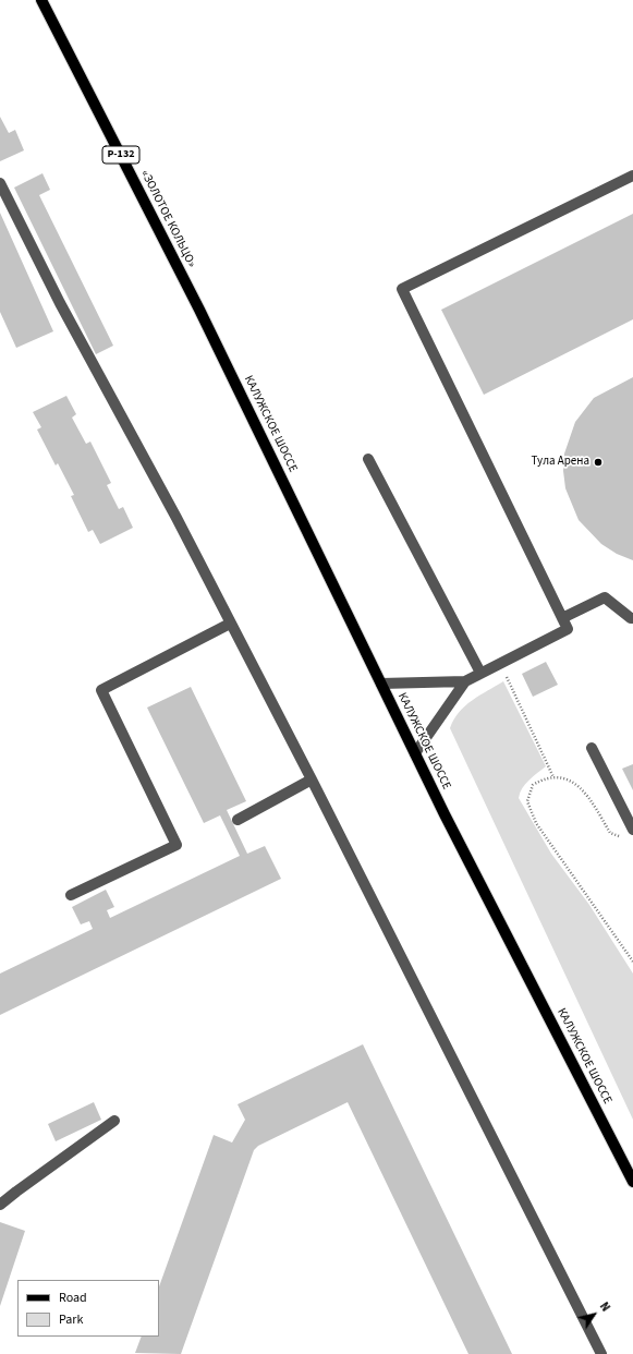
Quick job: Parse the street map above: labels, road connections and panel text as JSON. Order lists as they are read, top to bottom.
{
  "streets": {
    "main road": ["Р-132", "«ЗОЛОТОЕ КОЛЬЦО»", "КАЛУЖСКОЕ ШОССЕ"]
  },
  "crossings": [
    ["«ЗОЛОТОЕ КОЛЬЦО»", "КАЛУЖСКОЕ ШОССЕ"]
  ],
  "places": ["Тула Арена"],
  "legend": ["Road", "Park"],
  "north": "top right"
}
